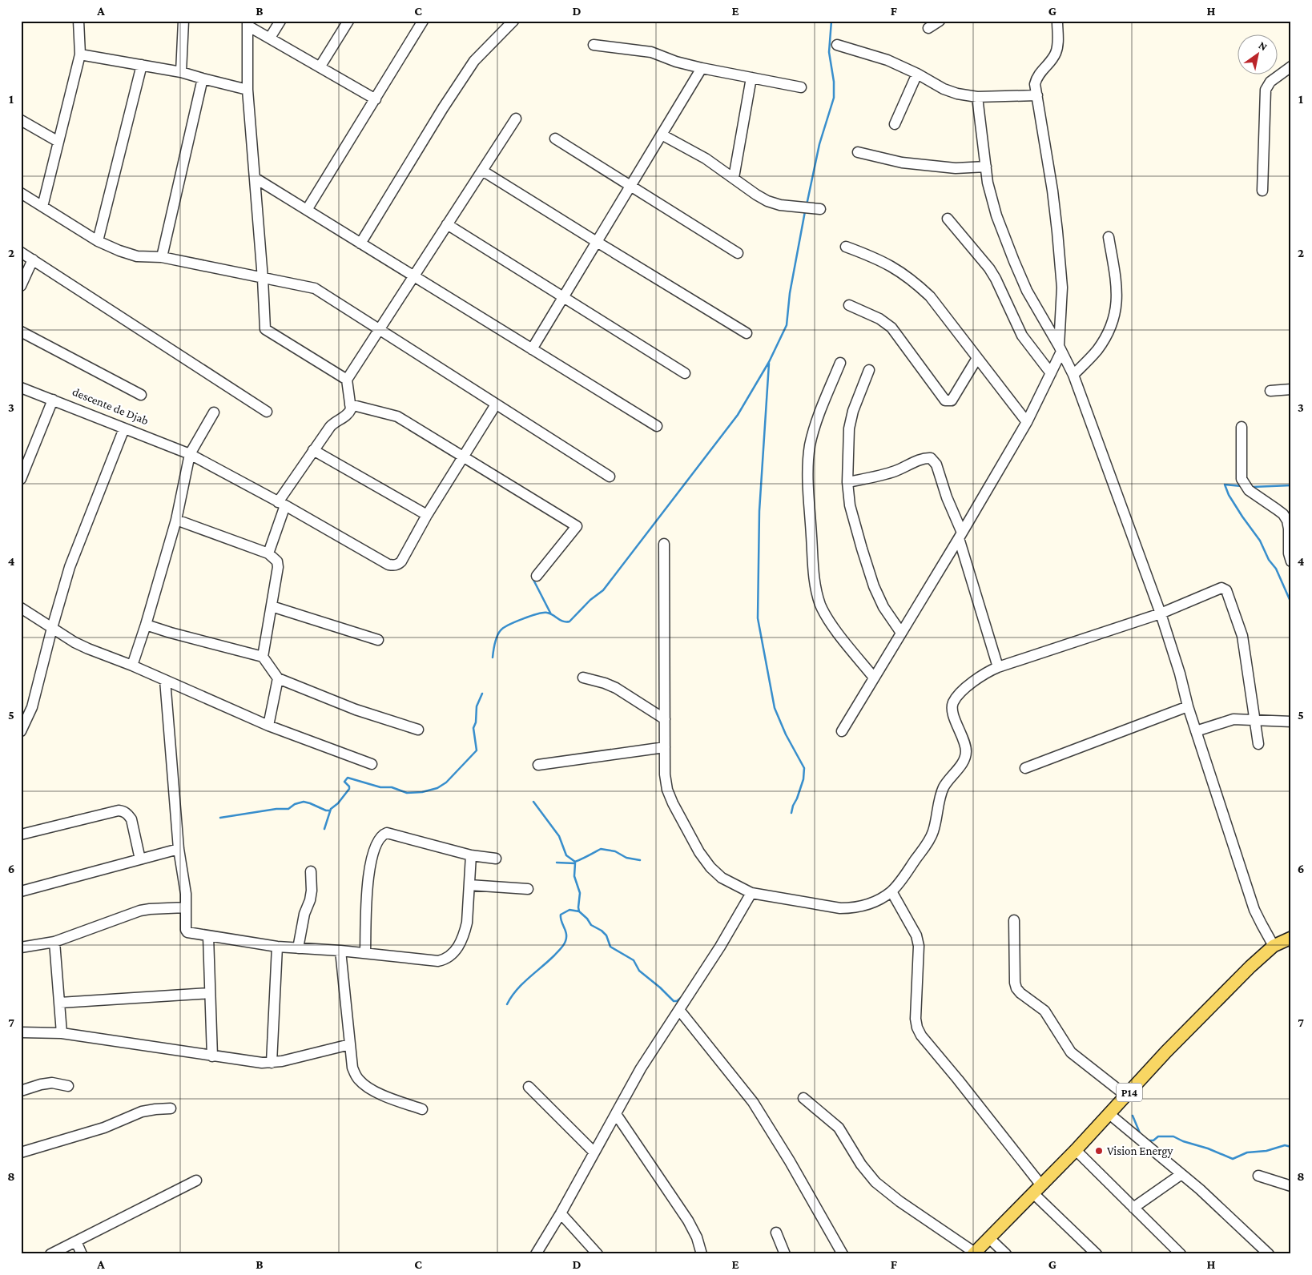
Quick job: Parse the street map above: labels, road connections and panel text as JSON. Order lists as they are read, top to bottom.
{
  "streets": {
    "main road": ["P14"],
    "street": ["descente de Djab"]
  },
  "places": ["Vision Energy"],
  "north": "top right",
  "grid": {
    "columns": [
      "A",
      "B",
      "C",
      "D",
      "E",
      "F",
      "G",
      "H"
    ],
    "rows": [
      "1",
      "2",
      "3",
      "4",
      "5",
      "6",
      "7",
      "8"
    ]
  }
}
